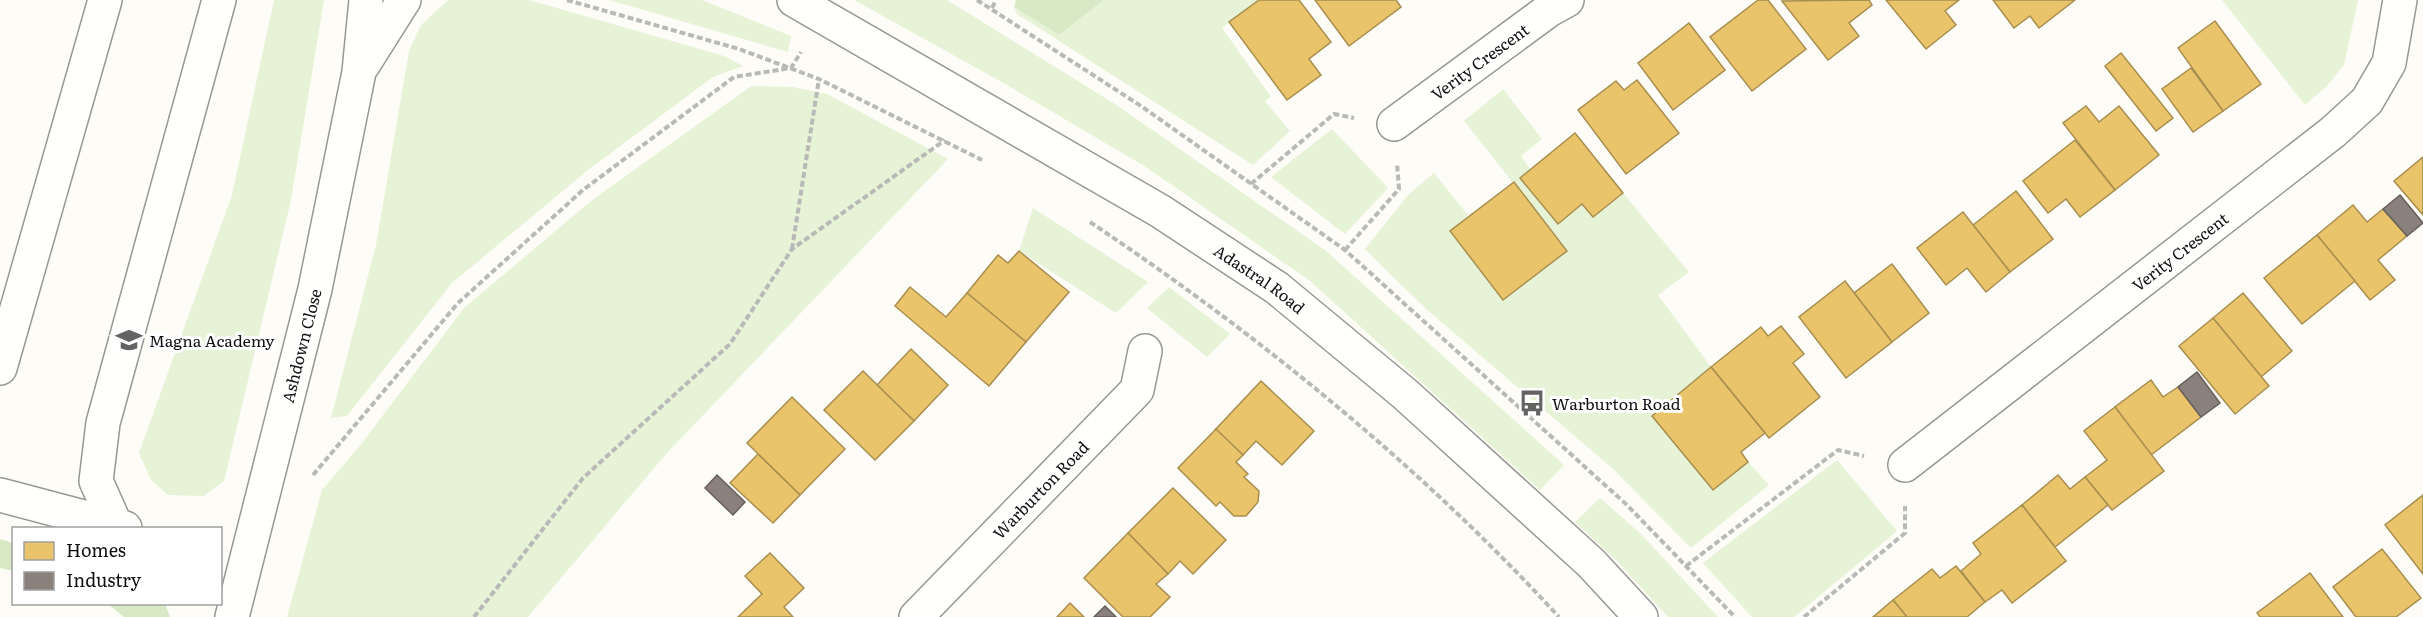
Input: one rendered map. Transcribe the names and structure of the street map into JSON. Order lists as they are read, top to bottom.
{
  "streets": {
    "street": [
      "Verity Crescent",
      "Adastral Road",
      "Ashdown Close",
      "Warburton Road"
    ]
  },
  "places": {
    "school or university": ["Magna Academy"],
    "bus stop": ["Warburton Road"]
  },
  "legend": ["Homes", "Industry"]
}
